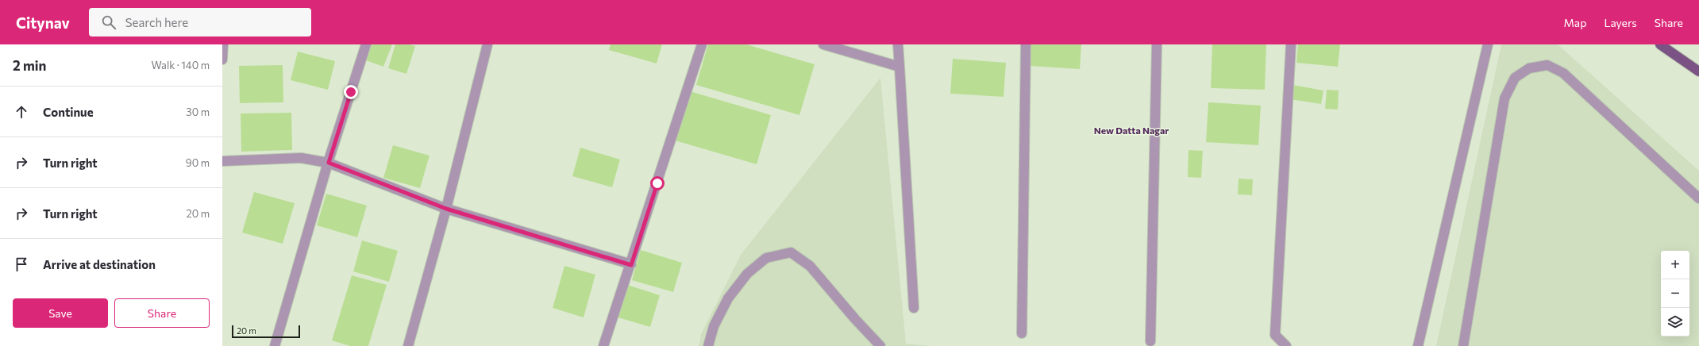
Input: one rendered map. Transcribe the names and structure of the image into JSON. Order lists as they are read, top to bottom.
{
  "districts": ["New Datta Nagar"],
  "scale_bar": "20 m",
  "page": {
    "header": "Citynav",
    "search": "Search here",
    "nav": ["Map", "Layers", "Share"],
    "heading": ["2 min", "Walk · 140 m"],
    "list": [
      ["Continue", "30 m"],
      ["Turn right", "90 m"],
      ["Turn right", "20 m"],
      "Arrive at destination"
    ],
    "map_buttons": ["+", "−"],
    "buttons": ["Save", "Share"],
    "scale": "20 m"
  }
}
